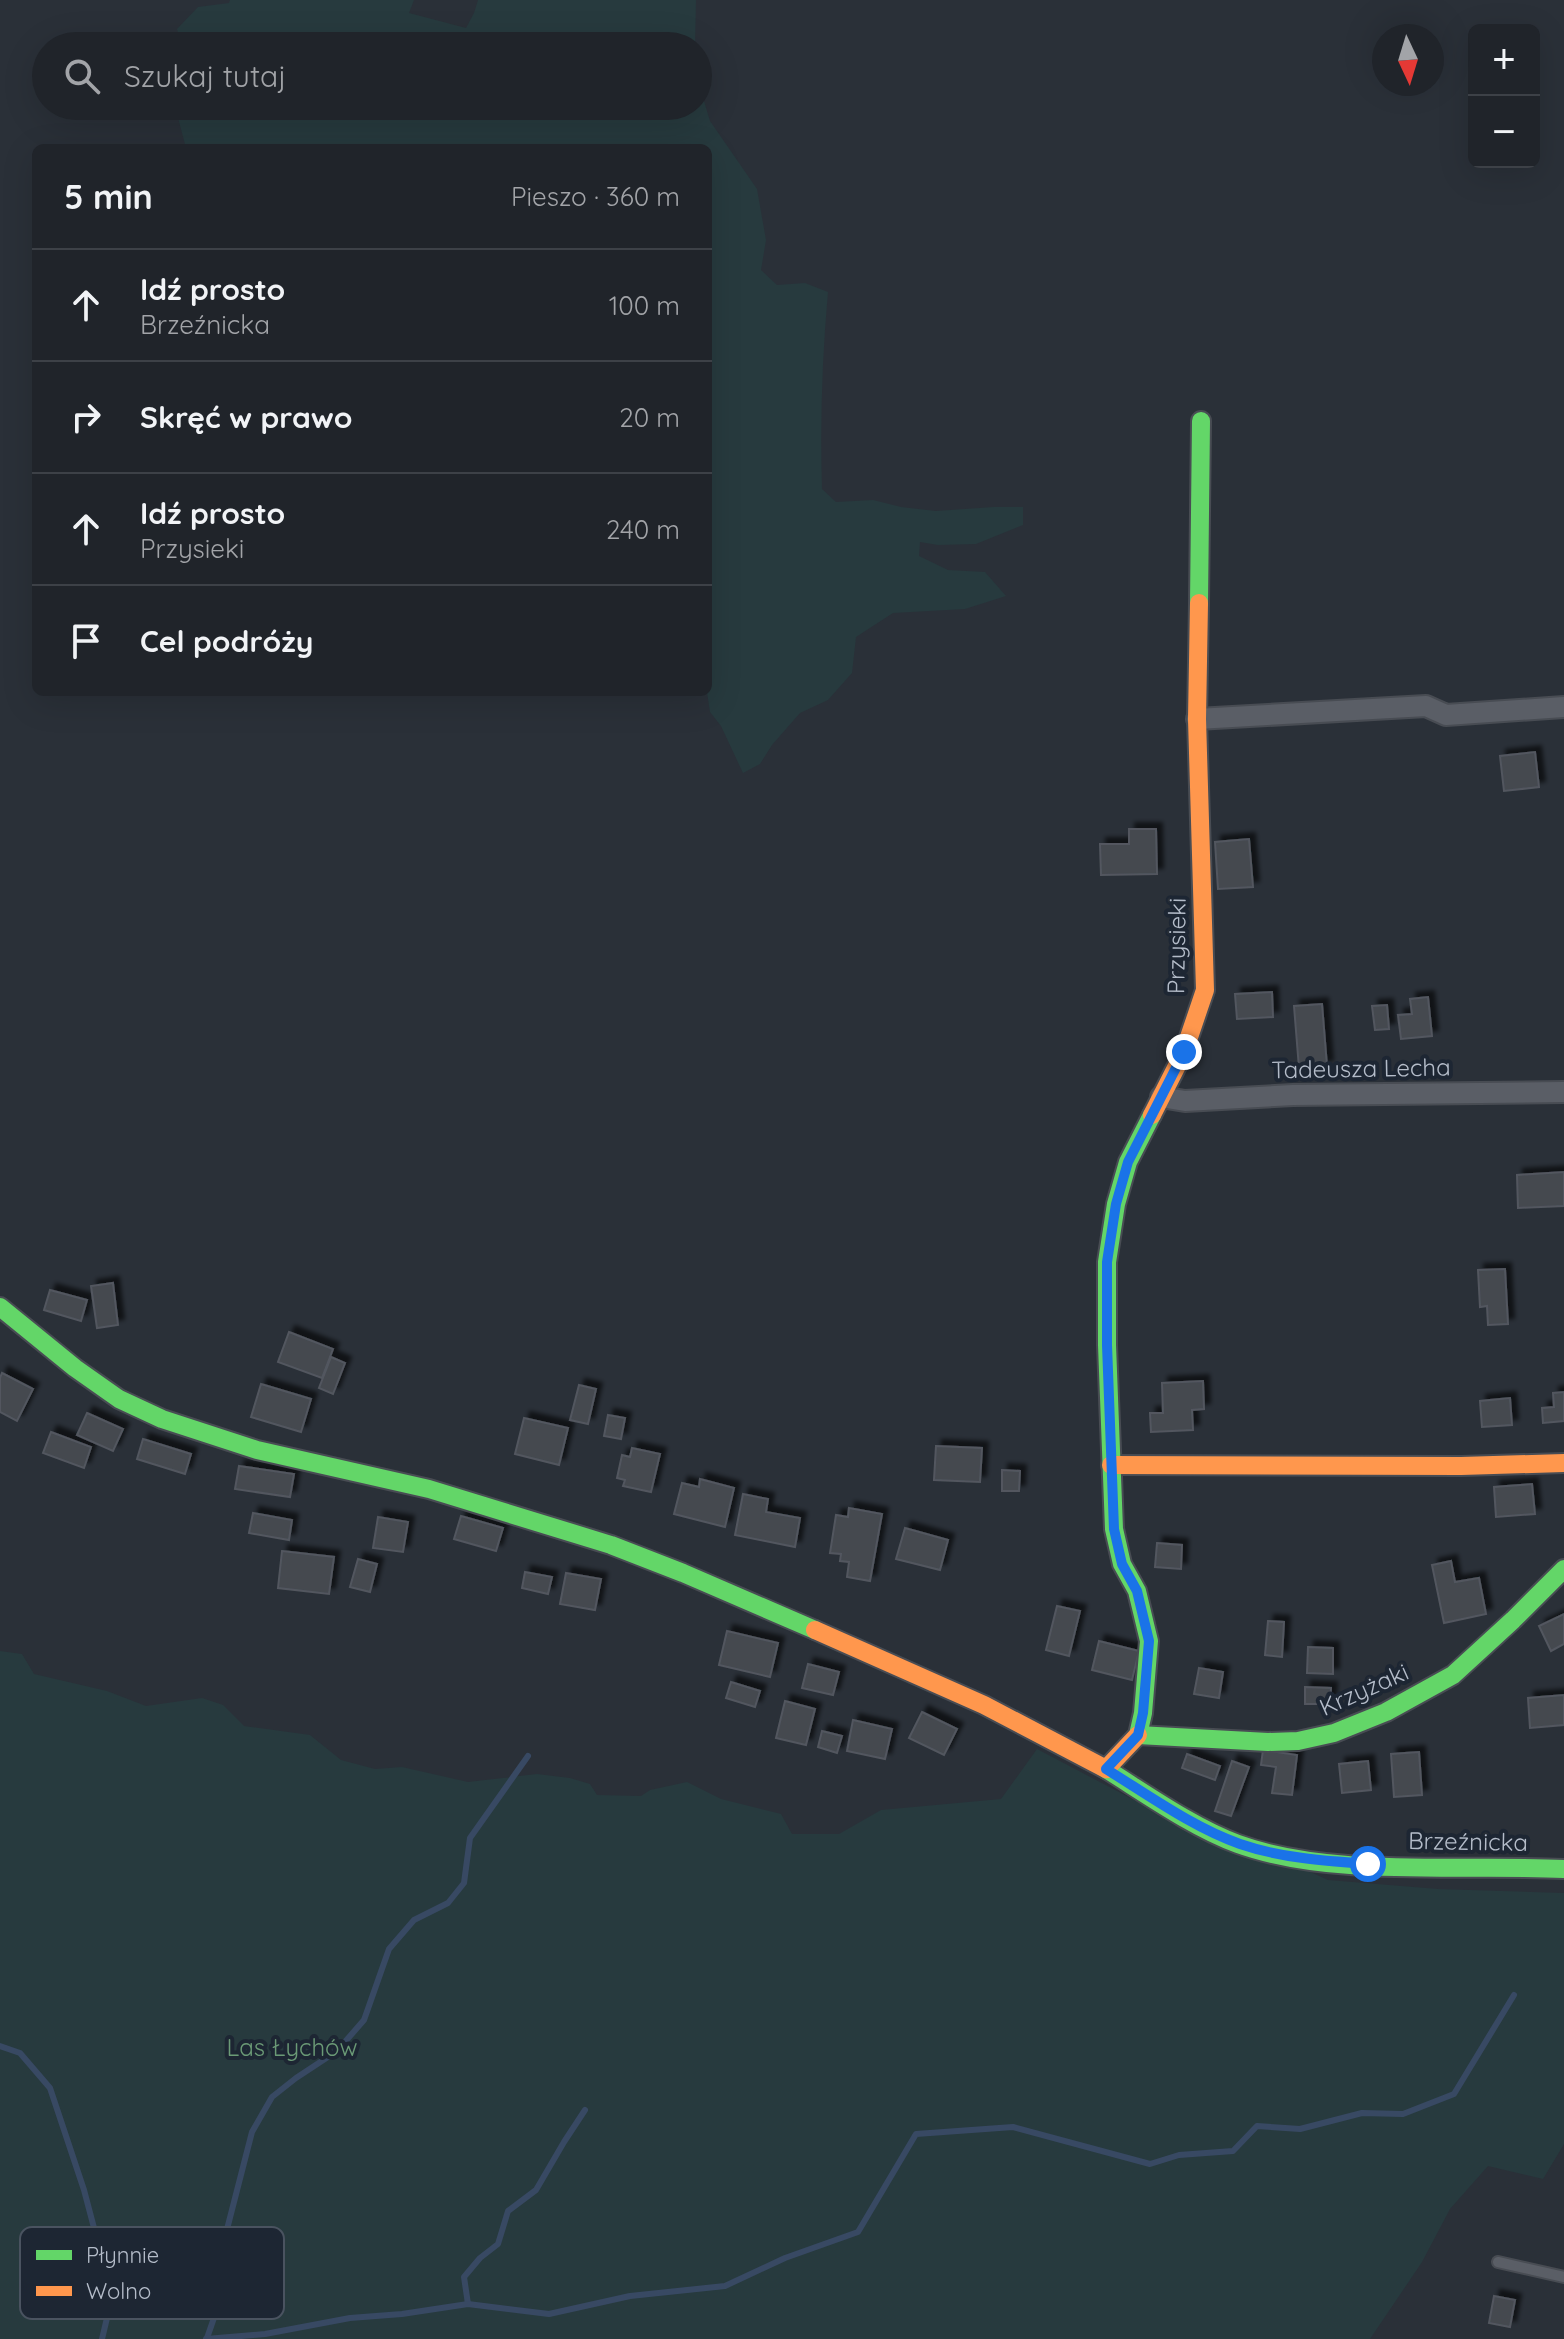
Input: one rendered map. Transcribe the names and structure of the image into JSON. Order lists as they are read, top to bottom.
{
  "streets": {
    "street": [
      "Przysieki",
      "Tadeusza Lecha",
      "Krzyżaki",
      "Brzeźnicka"
    ]
  },
  "crossings": [
    ["Przysieki", "Tadeusza Lecha"],
    ["Przysieki", "Krzyżaki"]
  ],
  "parks": ["Las Łychów"],
  "legend": ["Płynnie", "Wolno"],
  "north": "bottom",
  "page": {
    "map_buttons": ["+", "−"],
    "search": "Szukaj tutaj",
    "heading": ["5 min", "Pieszo · 360 m"],
    "list": [
      ["Idź prosto", "Brzeźnicka", "100 m"],
      ["Skręć w prawo", "20 m"],
      ["Idź prosto", "Przysieki", "240 m"],
      "Cel podróży"
    ]
  }
}
